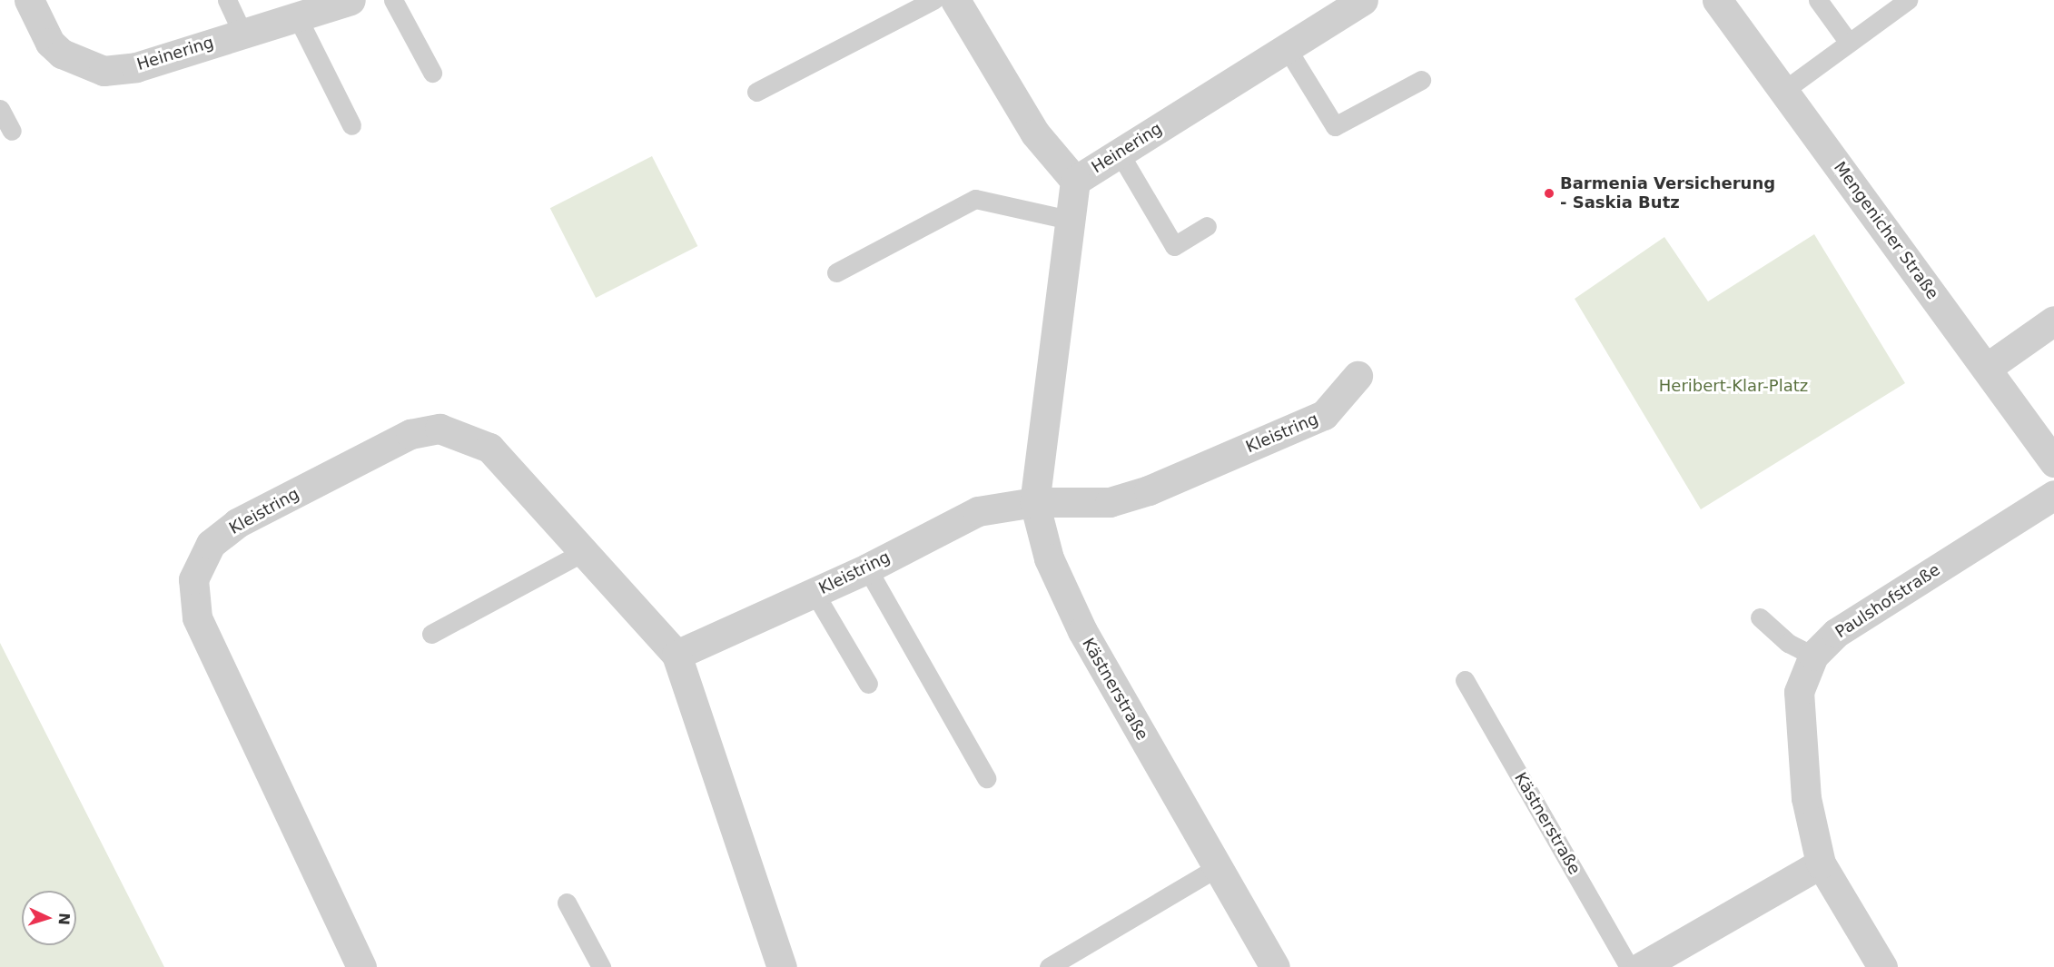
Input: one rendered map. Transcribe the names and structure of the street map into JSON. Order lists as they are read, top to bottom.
{
  "streets": {
    "street": [
      "Heinering",
      "Mengenicher Straße",
      "Kleistring",
      "Paulshofstraße",
      "Kästnerstraße"
    ]
  },
  "crossings": [
    ["Kleistring", "Kästnerstraße"]
  ],
  "parks": ["Heribert-Klar-Platz"],
  "places": ["Barmenia Versicherung - Saskia Butz"],
  "north": "right"
}
